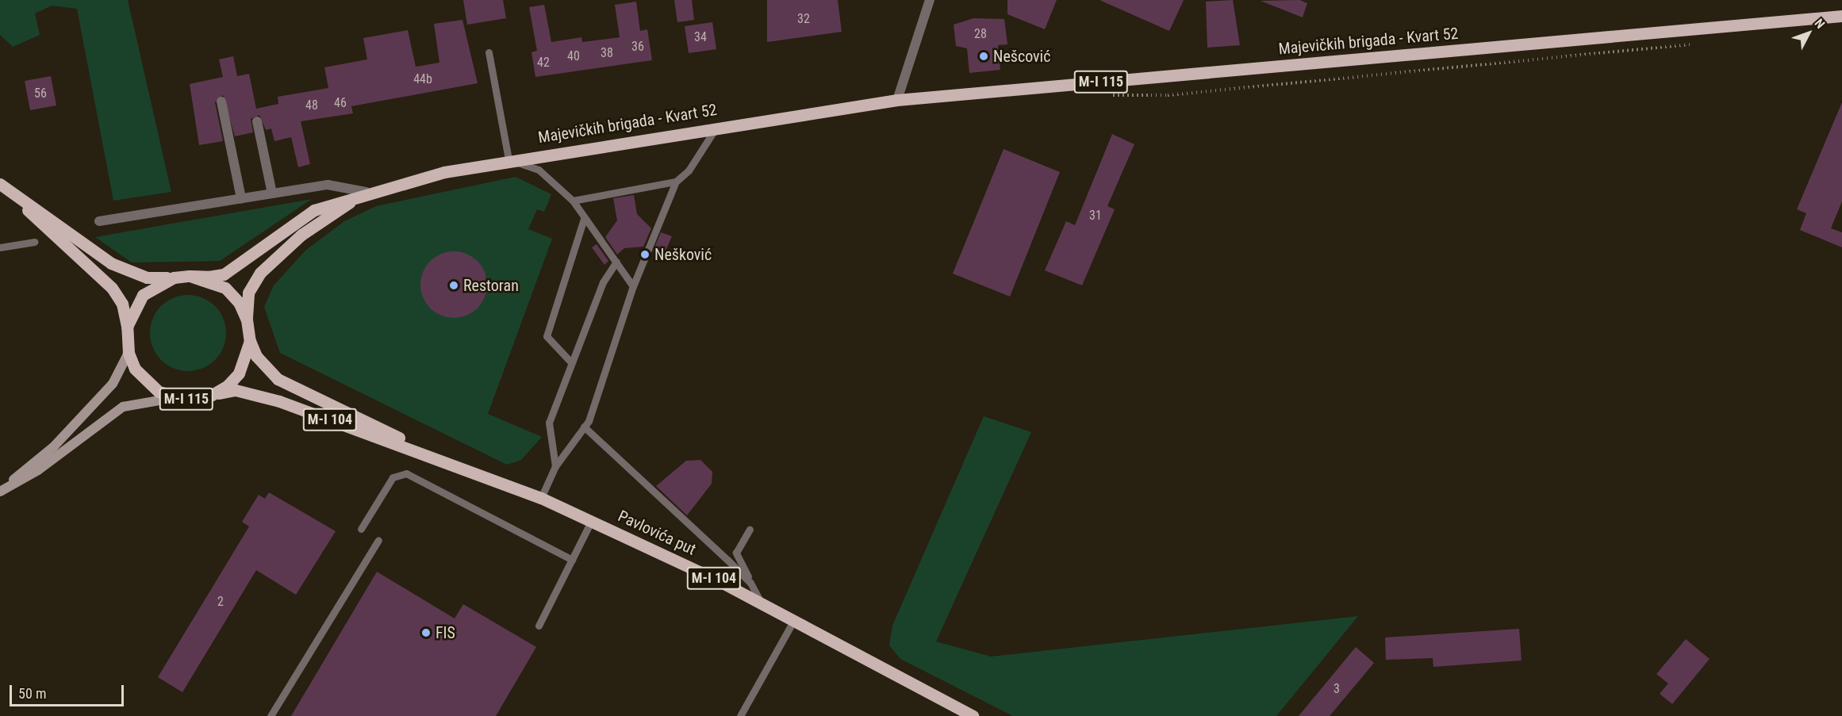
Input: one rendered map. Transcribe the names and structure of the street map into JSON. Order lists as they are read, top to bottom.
{
  "streets": {
    "main road": [
      "Majevičkih brigada - Kvart 52",
      "M-I 115",
      "M-I 104",
      "Pavlovića put"
    ]
  },
  "crossings": [
    ["Majevičkih brigada - Kvart 52", "M-I 115"],
    ["M-I 115", "M-I 104"],
    ["M-I 104", "Pavlovića put"]
  ],
  "places": [
    "Nešcović",
    "Nešković",
    "Restoran",
    "FIS"
  ],
  "house_numbers": [
    "32",
    "28",
    "34",
    "36",
    "38",
    "40",
    "42",
    "44b",
    "56",
    "46",
    "48",
    "31",
    "2",
    "3"
  ],
  "scale_bar": "50 m",
  "north": "top right"
}
